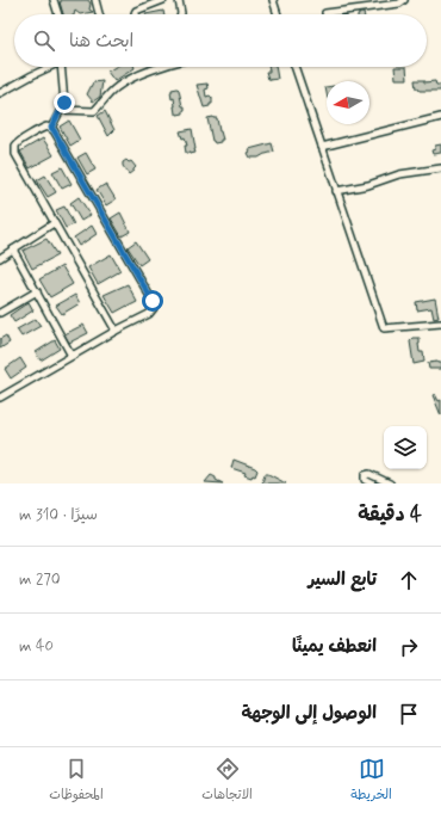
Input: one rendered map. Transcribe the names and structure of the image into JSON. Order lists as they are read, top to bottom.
{
  "north": "left",
  "page": {
    "search": "ابحث هنا",
    "heading": ["4 دقيقة", "سيرًا · 310 m"],
    "list": [
      ["تابع السير", "270 m"],
      ["انعطف يمينًا", "40 m"],
      "الوصول إلى الوجهة"
    ],
    "nav": ["الخريطة", "الاتجاهات", "المحفوظات"]
  }
}
